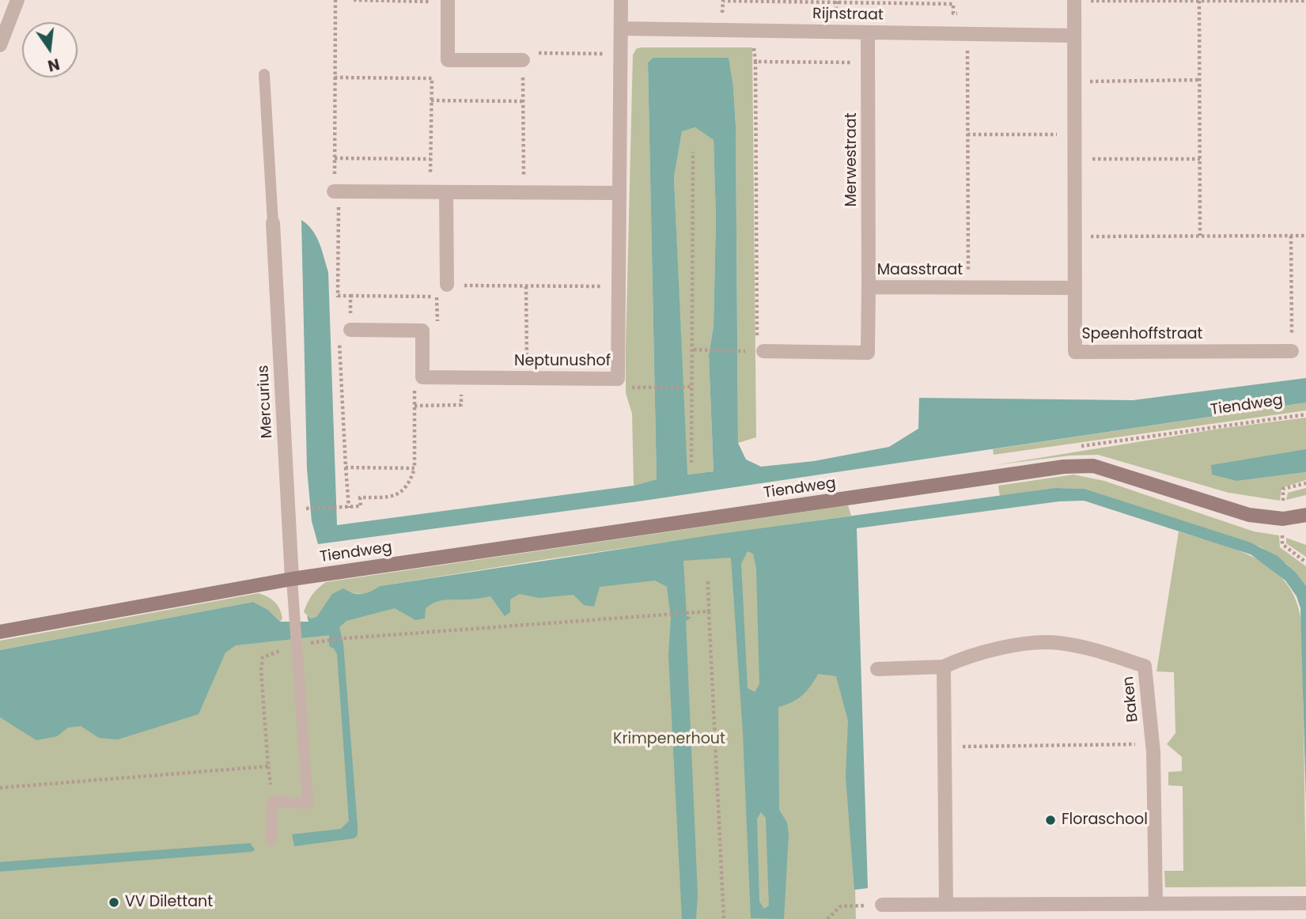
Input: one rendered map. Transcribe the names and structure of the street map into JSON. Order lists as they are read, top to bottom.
{
  "streets": {
    "street": [
      "Rijnstraat",
      "Merwestraat",
      "Maasstraat",
      "Speenhoffstraat",
      "Neptunushof",
      "Mercurius",
      "Tiendweg",
      "Baken"
    ]
  },
  "crossings": [
    ["Rijnstraat", "Merwestraat"],
    ["Rijnstraat", "Speenhoffstraat"],
    ["Rijnstraat", "Neptunushof"],
    ["Merwestraat", "Maasstraat"],
    ["Maasstraat", "Speenhoffstraat"],
    ["Mercurius", "Tiendweg"]
  ],
  "parks": ["Krimpenerhout"],
  "places": ["Floraschool", "VV Dilettant"],
  "north": "bottom"
}
